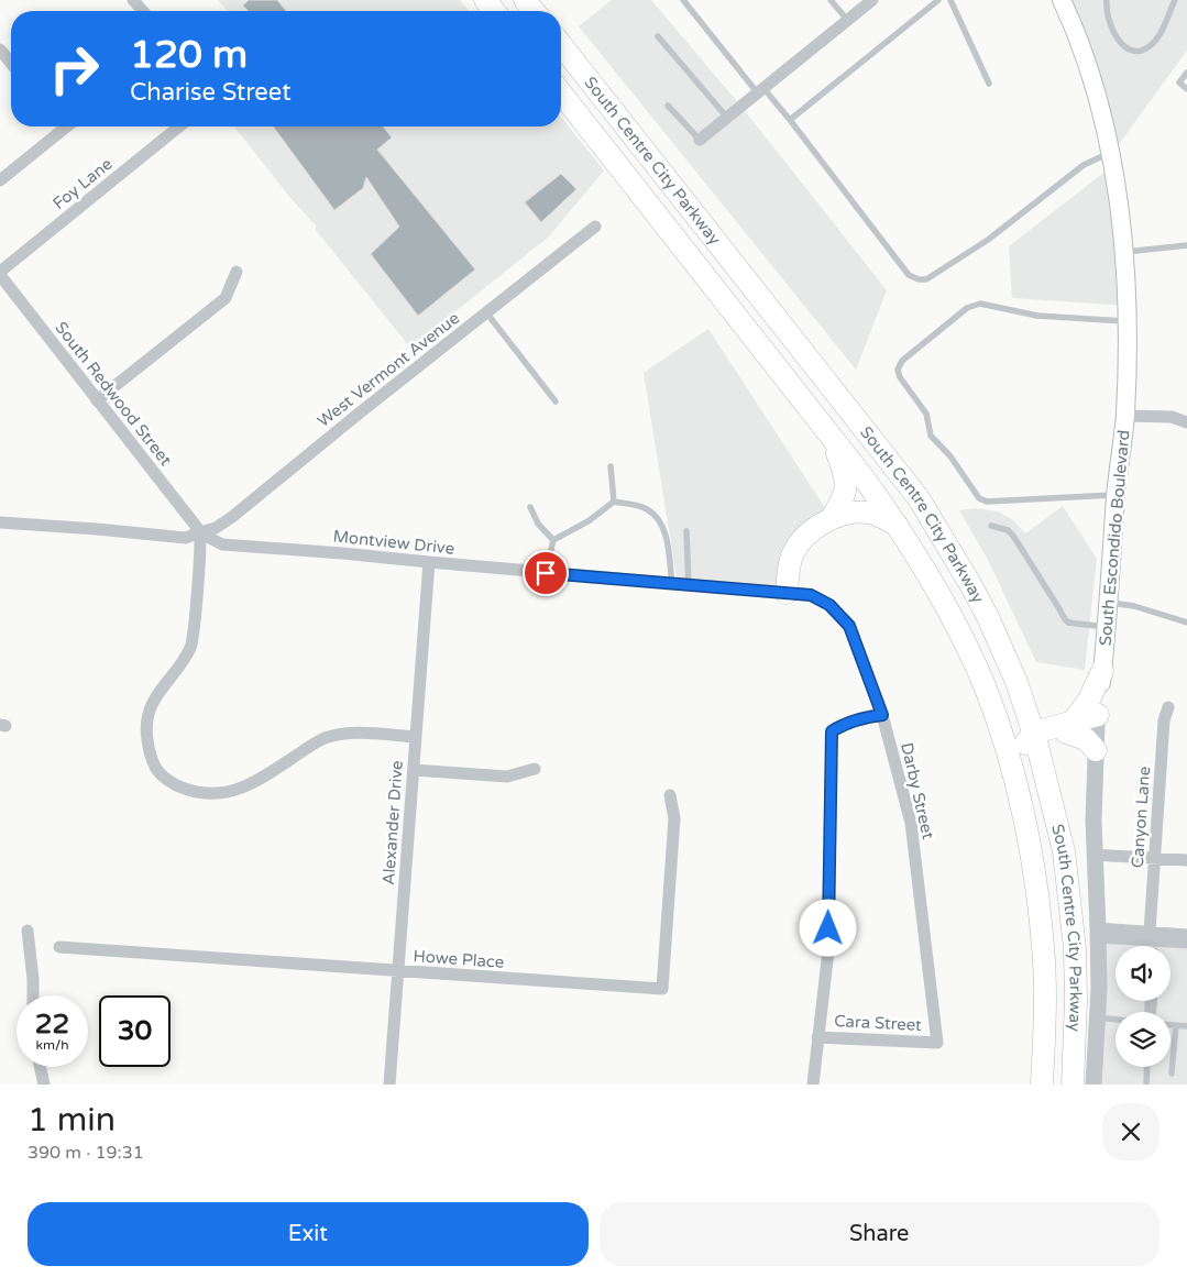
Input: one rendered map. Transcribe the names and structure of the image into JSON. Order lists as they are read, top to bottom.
{
  "streets": {
    "highway": ["South Centre City Parkway"],
    "main road": ["South Escondido Boulevard"],
    "street": [
      "Foy Lane",
      "West Vermont Avenue",
      "South Redwood Street",
      "Montview Drive",
      "Darby Street",
      "Canyon Lane",
      "Alexander Drive",
      "Howe Place",
      "Cara Street"
    ]
  },
  "crossings": [
    ["Foy Lane", "South Redwood Street"],
    ["West Vermont Avenue", "South Redwood Street"],
    ["West Vermont Avenue", "Montview Drive"],
    ["South Redwood Street", "Montview Drive"],
    ["Montview Drive", "Darby Street"],
    ["Montview Drive", "Alexander Drive"],
    ["Darby Street", "Cara Street"],
    ["Alexander Drive", "Howe Place"]
  ],
  "page": {
    "turn": ["120 m", "Charise Street"],
    "speed": "22 km/h",
    "limit": "30",
    "heading": ["1 min", "390 m · 19:31"],
    "buttons": ["Exit", "Share"]
  }
}
